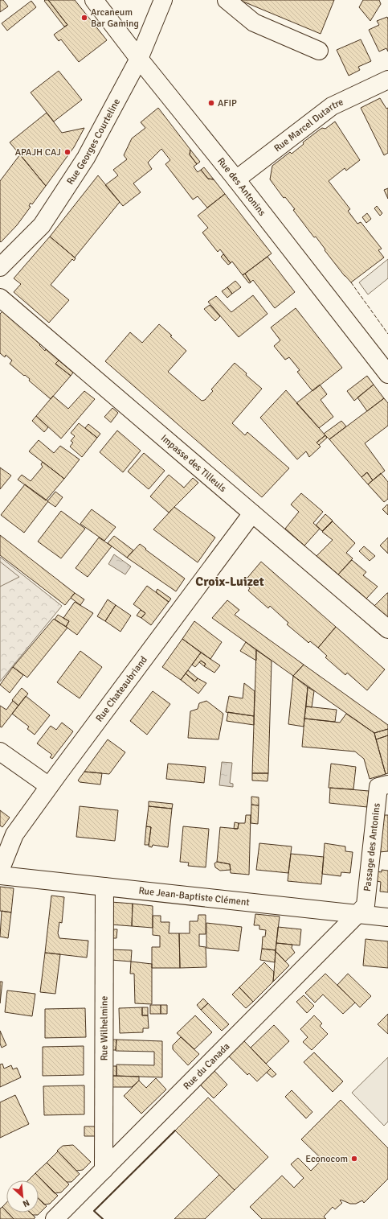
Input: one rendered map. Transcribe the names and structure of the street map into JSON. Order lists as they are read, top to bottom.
{
  "streets": {
    "street": [
      "Rue Marcel Dutartre",
      "Rue Georges Courteline",
      "Rue des Antonins",
      "Impasse des Tilleuls",
      "Rue Chateaubriand",
      "Passage des Antonins",
      "Rue Jean-Baptiste Clément",
      "Rue Wilhelmine",
      "Rue du Canada"
    ]
  },
  "crossings": [
    ["Rue Marcel Dutartre", "Rue des Antonins"],
    ["Rue Georges Courteline", "Rue des Antonins"],
    ["Impasse des Tilleuls", "Rue Chateaubriand"],
    ["Passage des Antonins", "Rue Jean-Baptiste Clément"],
    ["Passage des Antonins", "Rue du Canada"],
    ["Rue Jean-Baptiste Clément", "Rue Wilhelmine"],
    ["Rue Jean-Baptiste Clément", "Rue du Canada"],
    ["Rue Wilhelmine", "Rue du Canada"]
  ],
  "districts": ["Croix-Luizet"],
  "places": [
    "Arcaneum Bar Gaming",
    "AFIP",
    "APAJH CAJ",
    "Econocom"
  ],
  "north": "bottom right"
}
